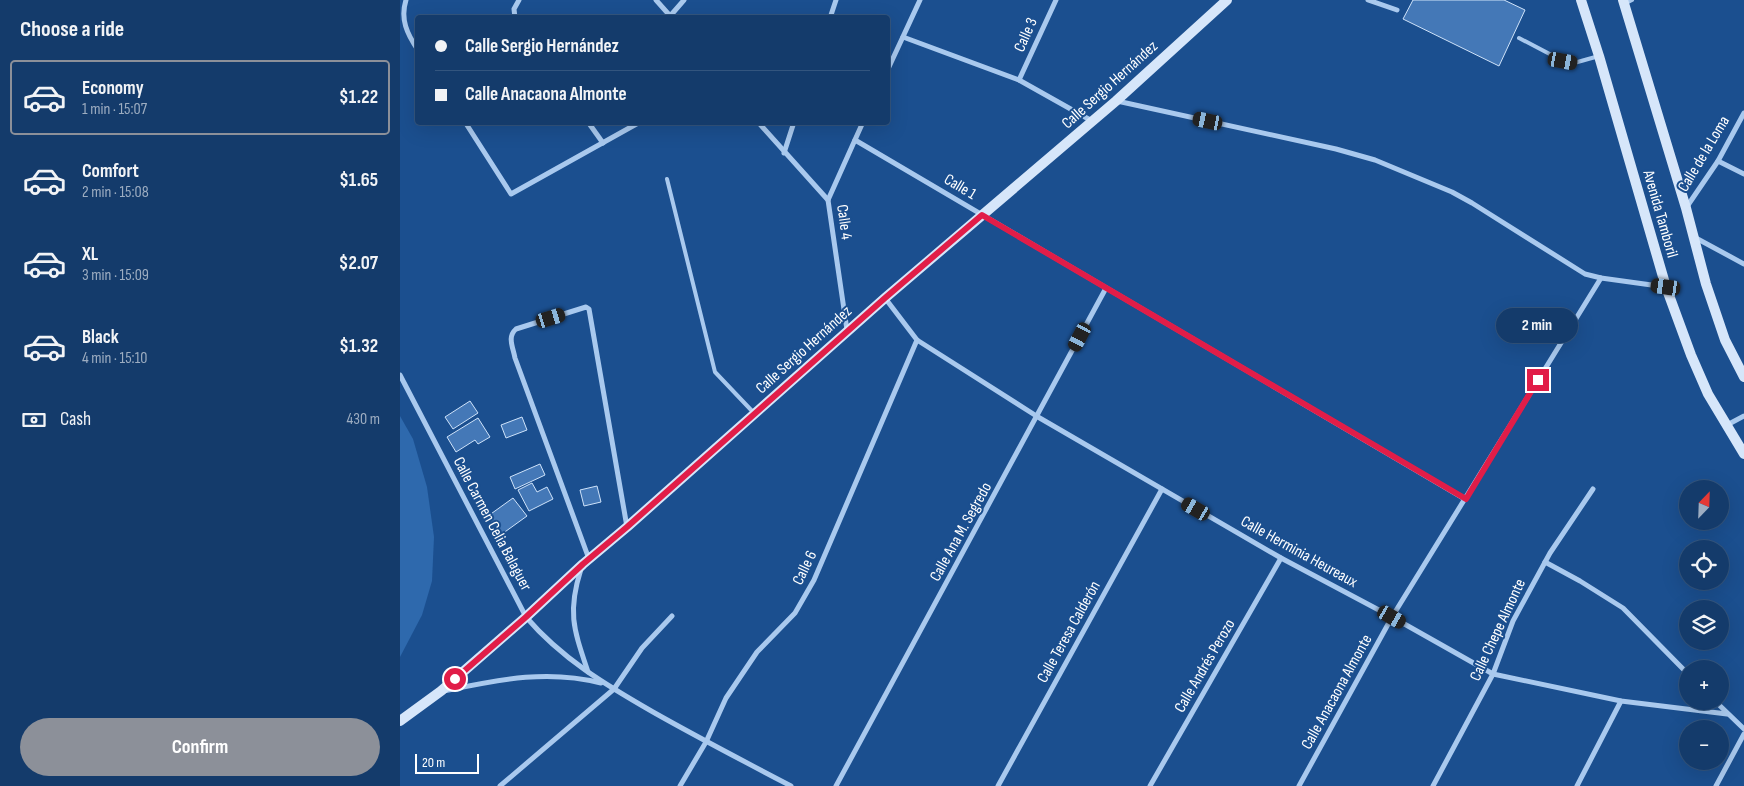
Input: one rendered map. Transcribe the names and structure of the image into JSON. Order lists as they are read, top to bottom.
{
  "streets": {
    "street": [
      "Calle 3",
      "Calle Sergio Hernández",
      "Calle de la Loma",
      "Calle 1",
      "Avenida Tamboril",
      "Calle 4",
      "Calle Carmen Celia Balaguer",
      "Calle Ana M. Segredo",
      "Calle Herminia Heureaux",
      "Calle 6",
      "Calle Chepe Almonte",
      "Calle Teresa Calderón",
      "Calle Andrés Perozo",
      "Calle Anacaona Almonte"
    ]
  },
  "crossings": [
    ["Calle Sergio Hernández", "Calle 1"],
    ["Calle Sergio Hernández", "Calle 4"],
    ["Calle Sergio Hernández", "Calle Carmen Celia Balaguer"],
    ["Calle Sergio Hernández", "Calle Herminia Heureaux"],
    ["Calle de la Loma", "Avenida Tamboril"],
    ["Calle 1", "Calle 4"],
    ["Calle 1", "Calle Ana M. Segredo"],
    ["Calle 1", "Calle Anacaona Almonte"],
    ["Calle Carmen Celia Balaguer", "Calle 6"],
    ["Calle Ana M. Segredo", "Calle Herminia Heureaux"],
    ["Calle Herminia Heureaux", "Calle 6"],
    ["Calle Herminia Heureaux", "Calle Chepe Almonte"],
    ["Calle Herminia Heureaux", "Calle Teresa Calderón"],
    ["Calle Herminia Heureaux", "Calle Andrés Perozo"],
    ["Calle Herminia Heureaux", "Calle Anacaona Almonte"]
  ],
  "scale_bar": "20 m",
  "north": "top right",
  "page": {
    "heading": "Choose a ride",
    "banner": ["Calle Sergio Hernández", "Calle Anacaona Almonte"],
    "list": [
      {
        "name": "Economy",
        "note": "1 min · 15:07",
        "value": "$1.22"
      },
      {
        "name": "Comfort",
        "note": "2 min · 15:08",
        "value": "$1.65"
      },
      {
        "name": "XL",
        "note": "3 min · 15:09",
        "value": "$2.07"
      },
      {
        "name": "Black",
        "note": "4 min · 15:10",
        "value": "$1.32"
      }
    ],
    "bubble": "2 min",
    "pay": ["Cash", "430 m"],
    "map_buttons": ["+", "−"],
    "buttons": "Confirm",
    "scale": "20 m"
  }
}
